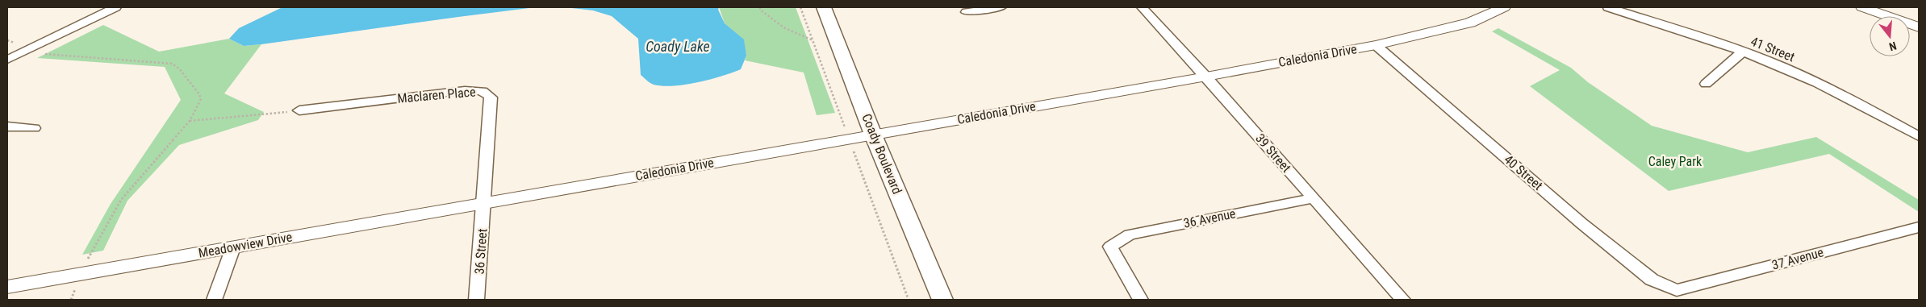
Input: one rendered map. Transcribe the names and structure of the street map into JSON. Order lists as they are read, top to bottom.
{
  "streets": {
    "main road": ["Coady Boulevard"],
    "street": [
      "41 Street",
      "Caledonia Drive",
      "Maclaren Place",
      "39 Street",
      "40 Street",
      "36 Avenue",
      "Meadowview Drive",
      "36 Street",
      "37 Avenue"
    ]
  },
  "crossings": [
    ["Caledonia Drive", "Maclaren Place"],
    ["Caledonia Drive", "39 Street"],
    ["Caledonia Drive", "Coady Boulevard"],
    ["Caledonia Drive", "40 Street"],
    ["Caledonia Drive", "Meadowview Drive"],
    ["Caledonia Drive", "36 Street"],
    ["Maclaren Place", "Meadowview Drive"],
    ["Maclaren Place", "36 Street"],
    ["39 Street", "36 Avenue"],
    ["40 Street", "37 Avenue"],
    ["Meadowview Drive", "36 Street"]
  ],
  "water": ["Coady Lake"],
  "parks": ["Caley Park"],
  "north": "bottom"
}
